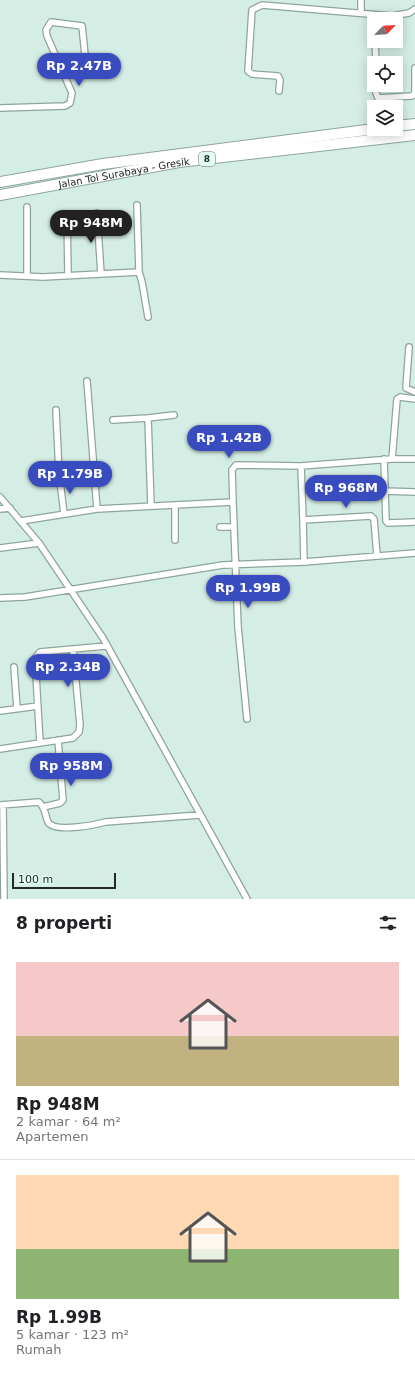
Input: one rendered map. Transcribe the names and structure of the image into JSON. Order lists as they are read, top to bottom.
{
  "streets": {
    "highway": ["8", "Jalan Tol Surabaya - Gresik"]
  },
  "scale_bar": "100 m",
  "north": "top right",
  "page": {
    "price": [
      "Rp 2.47B",
      "Rp 948M",
      "Rp 1.42B",
      "Rp 1.79B",
      "Rp 968M",
      "Rp 1.99B",
      "Rp 2.34B",
      "Rp 958M"
    ],
    "scale": "100 m",
    "heading": "8 properti",
    "list": [
      {
        "name": "Rp 948M",
        "note": "2 kamar · 64 m² · Apartemen"
      },
      {
        "name": "Rp 1.99B",
        "note": "5 kamar · 123 m² · Rumah"
      }
    ]
  }
}
